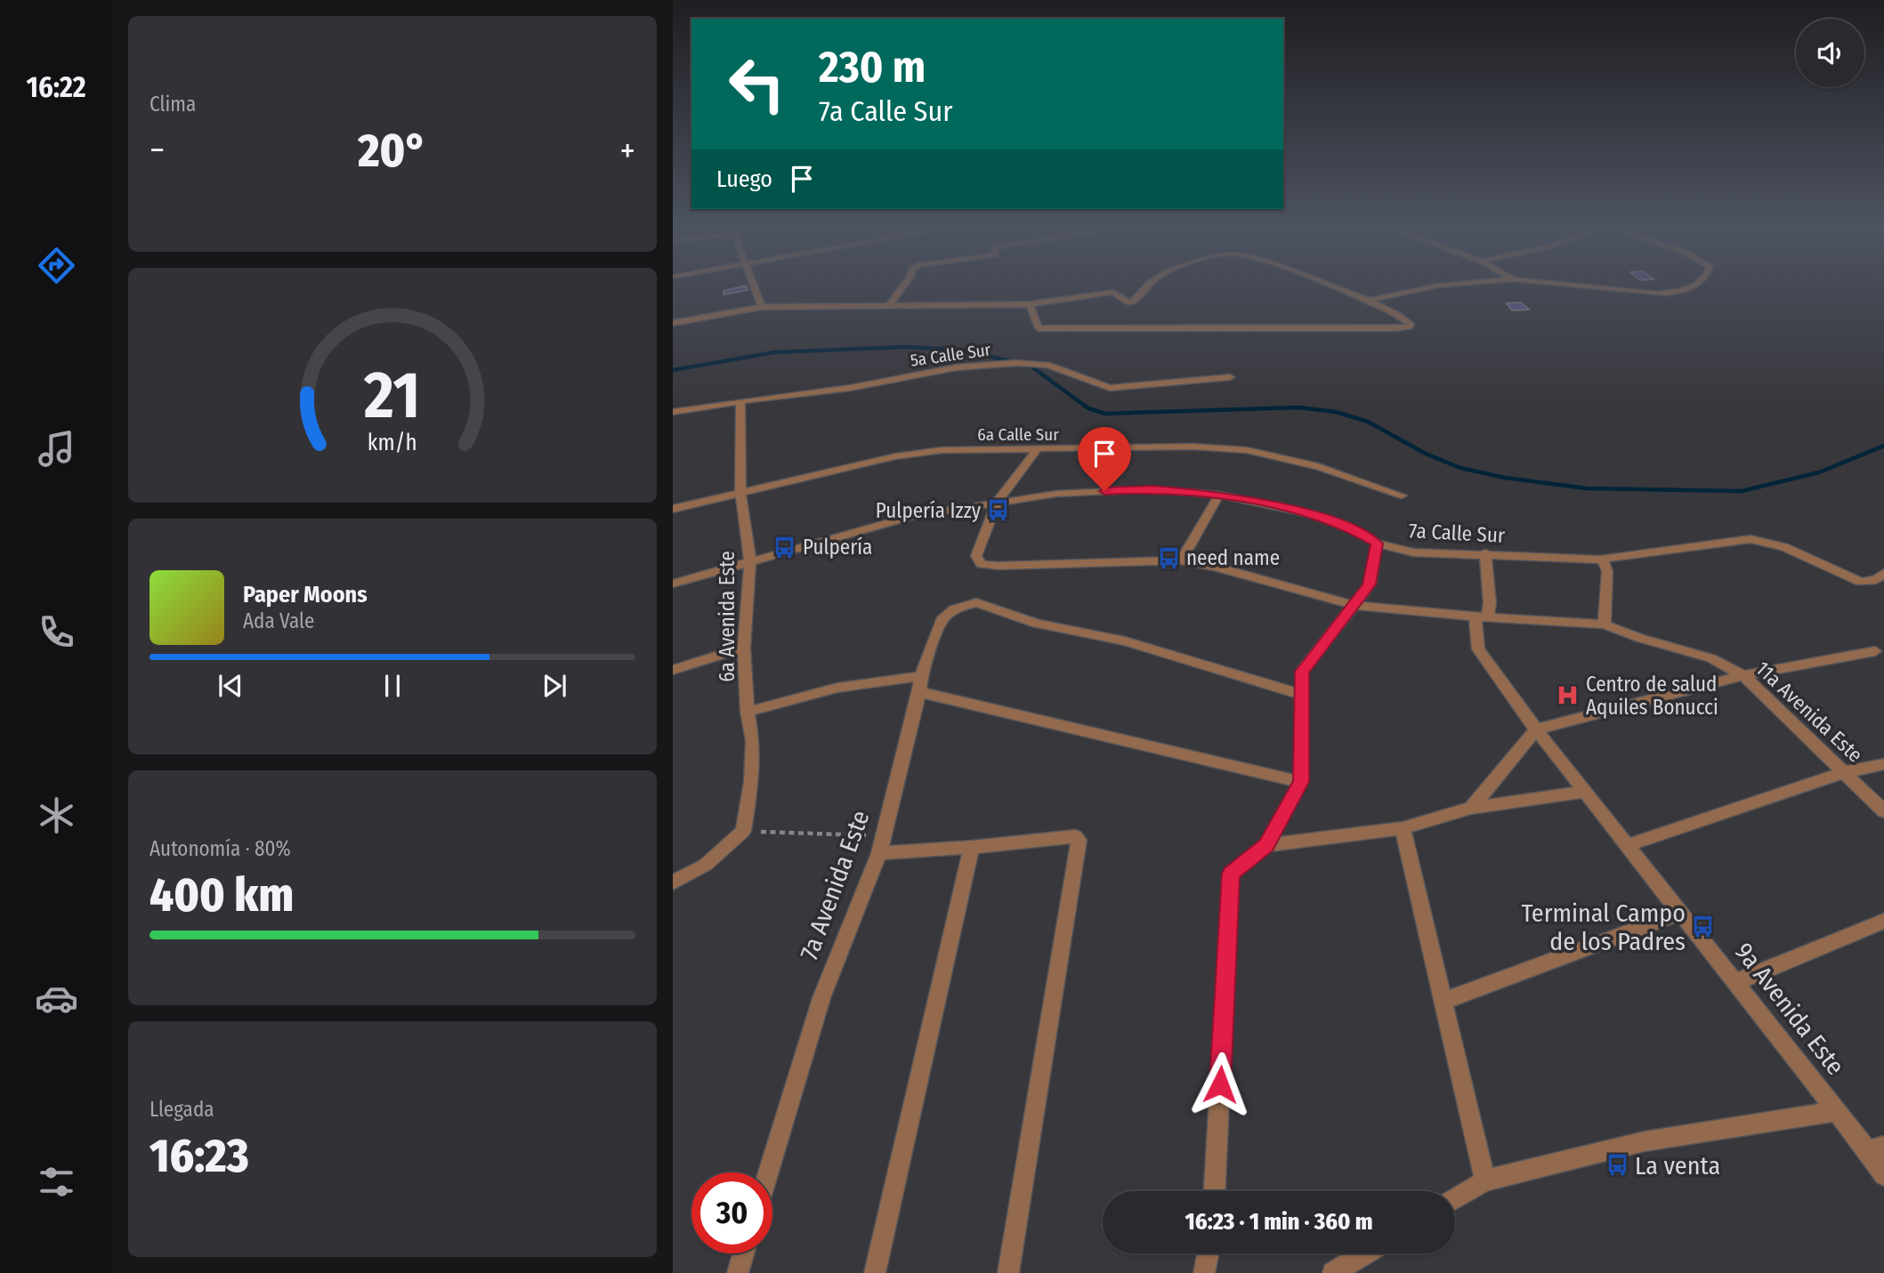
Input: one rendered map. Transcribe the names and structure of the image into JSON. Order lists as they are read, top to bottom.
{
  "streets": {
    "street": [
      "5a Calle Sur",
      "6a Calle Sur",
      "7a Calle Sur",
      "6a Avenida Este",
      "11a Avenida Este",
      "7a Avenida Este",
      "9a Avenida Este"
    ]
  },
  "crossings": [
    ["5a Calle Sur", "6a Avenida Este"],
    ["6a Calle Sur", "6a Avenida Este"],
    ["7a Calle Sur", "6a Avenida Este"],
    ["7a Calle Sur", "11a Avenida Este"],
    ["7a Calle Sur", "9a Avenida Este"],
    ["11a Avenida Este", "9a Avenida Este"]
  ],
  "places": {
    "bus stop": [
      "Pulpería Izzy",
      "Pulpería",
      "need name",
      "Terminal Campo de los Padres",
      "La venta"
    ],
    "hospital": ["Centro de salud Aquiles Bonucci"]
  },
  "page": {
    "tabs": "16:22",
    "tile": [
      "Clima",
      ["Autonomía · 80%", "400 km"],
      ["Llegada", "16:23"]
    ],
    "turn": ["230 m", "7a Calle Sur"],
    "heat": ["−", "20°", "+"],
    "then": "Luego",
    "song": ["Paper Moons", "Ada Vale"],
    "limit": "30",
    "trip": "16:23 · 1 min · 360 m",
    "gauge": ["21", "km/h"]
  }
}
